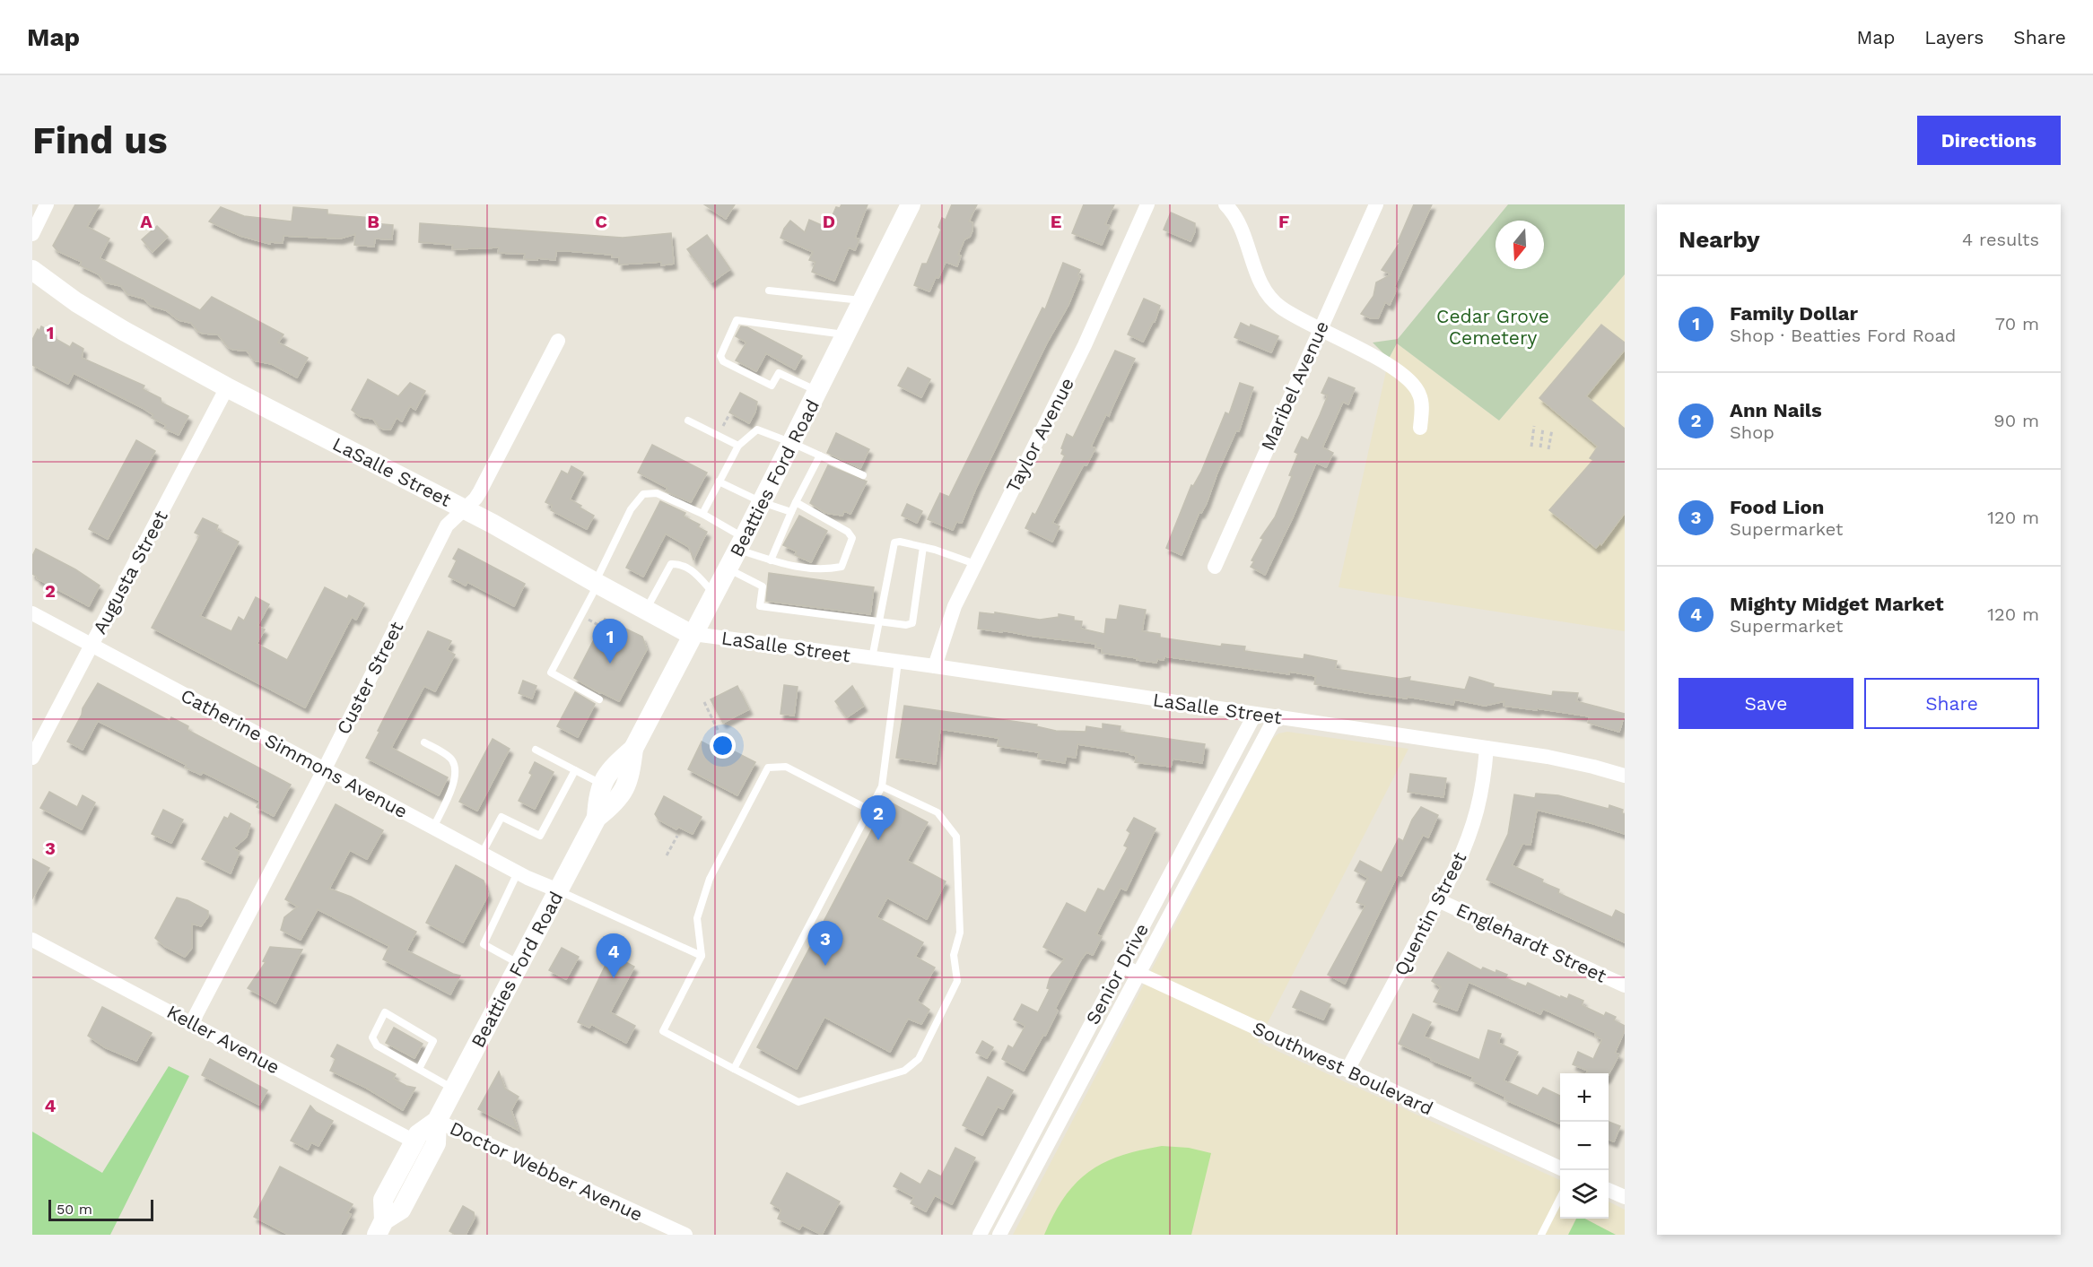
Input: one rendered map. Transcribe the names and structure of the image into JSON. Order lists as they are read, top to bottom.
{
  "streets": {
    "main road": ["LaSalle Street", "Beatties Ford Road"],
    "street": [
      "Maribel Avenue",
      "Taylor Avenue",
      "Augusta Street",
      "Custer Street",
      "Catherine Simmons Avenue",
      "Quentin Street",
      "Englehardt Street",
      "Senior Drive",
      "Keller Avenue",
      "Southwest Boulevard",
      "Doctor Webber Avenue"
    ]
  },
  "crossings": [
    ["Taylor Avenue", "LaSalle Street"],
    ["LaSalle Street", "Beatties Ford Road"],
    ["LaSalle Street", "Augusta Street"],
    ["LaSalle Street", "Custer Street"],
    ["LaSalle Street", "Quentin Street"],
    ["LaSalle Street", "Senior Drive"],
    ["Beatties Ford Road", "Catherine Simmons Avenue"],
    ["Beatties Ford Road", "Keller Avenue"],
    ["Beatties Ford Road", "Doctor Webber Avenue"],
    ["Augusta Street", "Catherine Simmons Avenue"],
    ["Custer Street", "Catherine Simmons Avenue"],
    ["Custer Street", "Keller Avenue"],
    ["Quentin Street", "Englehardt Street"],
    ["Quentin Street", "Southwest Boulevard"],
    ["Senior Drive", "Southwest Boulevard"]
  ],
  "parks": ["Cedar Grove Cemetery"],
  "scale_bar": "50 m",
  "north": "bottom",
  "page": {
    "header": "Map",
    "nav": ["Map", "Layers", "Share"],
    "buttons": [
      "Directions",
      ["Save", "Share"]
    ],
    "title": "Find us",
    "heading": ["Nearby", "4 results"],
    "list": [
      {
        "mark": "1",
        "name": "Family Dollar",
        "note": "Shop · Beatties Ford Road",
        "value": "70 m"
      },
      {
        "mark": "2",
        "name": "Ann Nails",
        "note": "Shop",
        "value": "90 m"
      },
      {
        "mark": "3",
        "name": "Food Lion",
        "note": "Supermarket",
        "value": "120 m"
      },
      {
        "mark": "4",
        "name": "Mighty Midget Market",
        "note": "Supermarket",
        "value": "120 m"
      }
    ],
    "pins": [
      "1",
      "2",
      "3",
      "4"
    ],
    "map_buttons": ["+", "−"],
    "scale": "50 m"
  },
  "grid": {
    "columns": [
      "A",
      "B",
      "C",
      "D",
      "E",
      "F"
    ],
    "rows": [
      "1",
      "2",
      "3",
      "4"
    ]
  }
}
